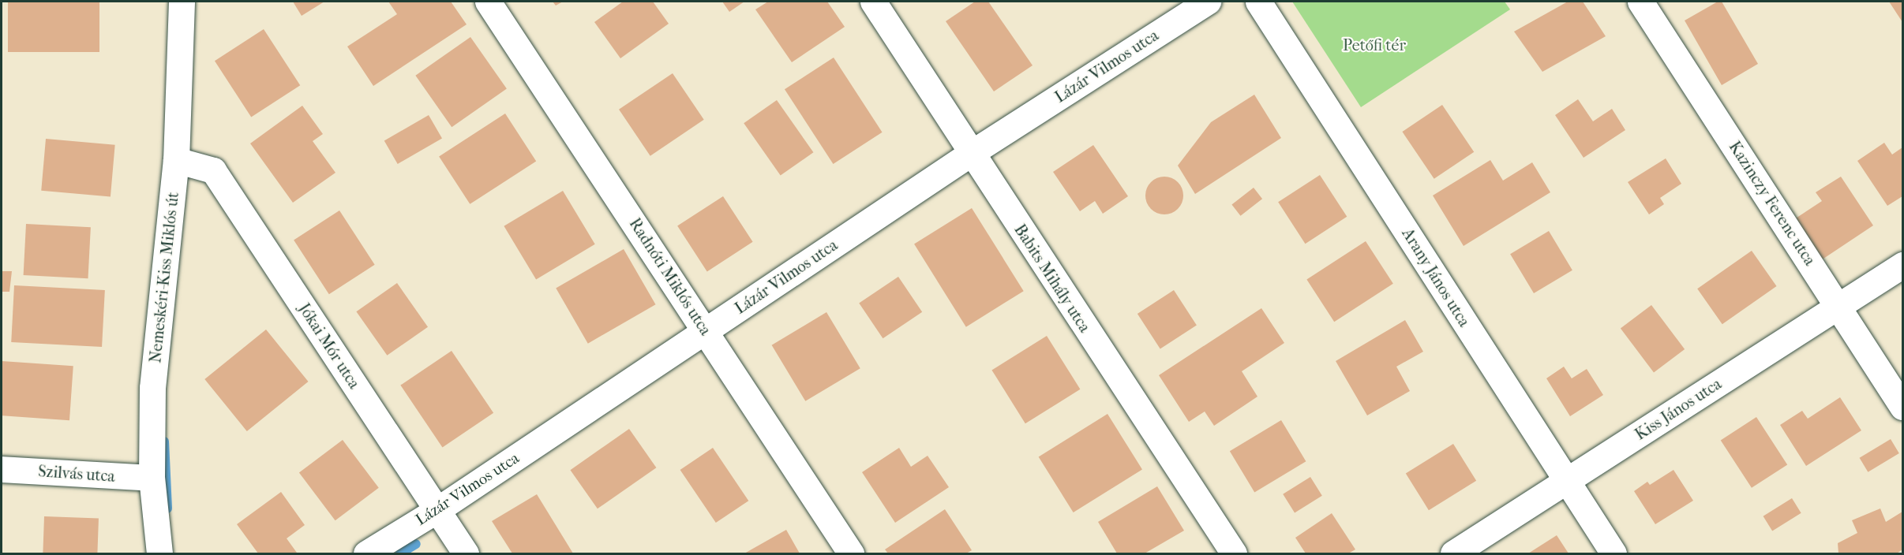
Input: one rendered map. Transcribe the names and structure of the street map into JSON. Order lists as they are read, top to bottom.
{
  "streets": {
    "street": [
      "Lázár Vilmos utca",
      "Kazinczy Ferenc utca",
      "Radnóti Miklós utca",
      "Nemeskéri-Kiss Miklós út",
      "Arany János utca",
      "Babits Mihály utca",
      "Jókai Mór utca",
      "Kiss János utca",
      "Szilvás utca"
    ]
  },
  "crossings": [
    ["Lázár Vilmos utca", "Radnóti Miklós utca"],
    ["Lázár Vilmos utca", "Babits Mihály utca"],
    ["Lázár Vilmos utca", "Jókai Mór utca"],
    ["Kazinczy Ferenc utca", "Kiss János utca"],
    ["Nemeskéri-Kiss Miklós út", "Jókai Mór utca"],
    ["Nemeskéri-Kiss Miklós út", "Szilvás utca"],
    ["Arany János utca", "Kiss János utca"]
  ],
  "parks": ["Petőfi tér"]
}
